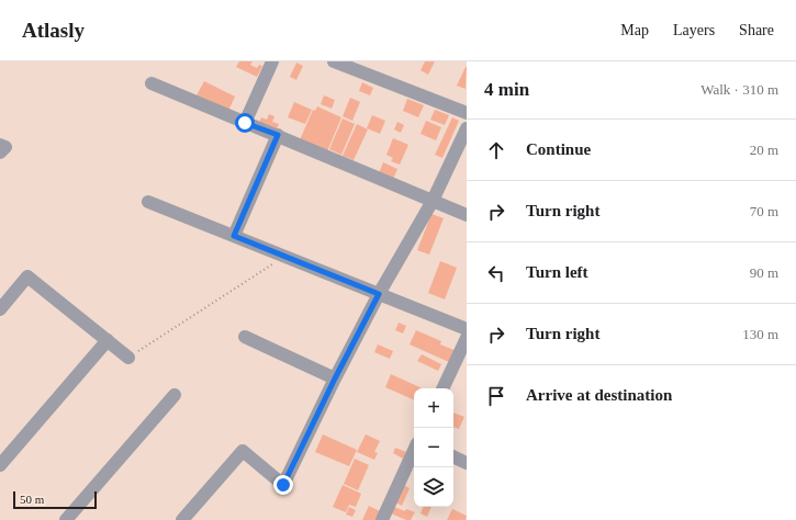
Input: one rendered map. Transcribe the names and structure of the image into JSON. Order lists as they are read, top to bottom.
{
  "scale_bar": "50 m",
  "page": {
    "header": "Atlasly",
    "nav": ["Map", "Layers", "Share"],
    "heading": ["4 min", "Walk · 310 m"],
    "list": [
      ["Continue", "20 m"],
      ["Turn right", "70 m"],
      ["Turn left", "90 m"],
      ["Turn right", "130 m"],
      "Arrive at destination"
    ],
    "map_buttons": ["+", "−"],
    "scale": "50 m"
  }
}
